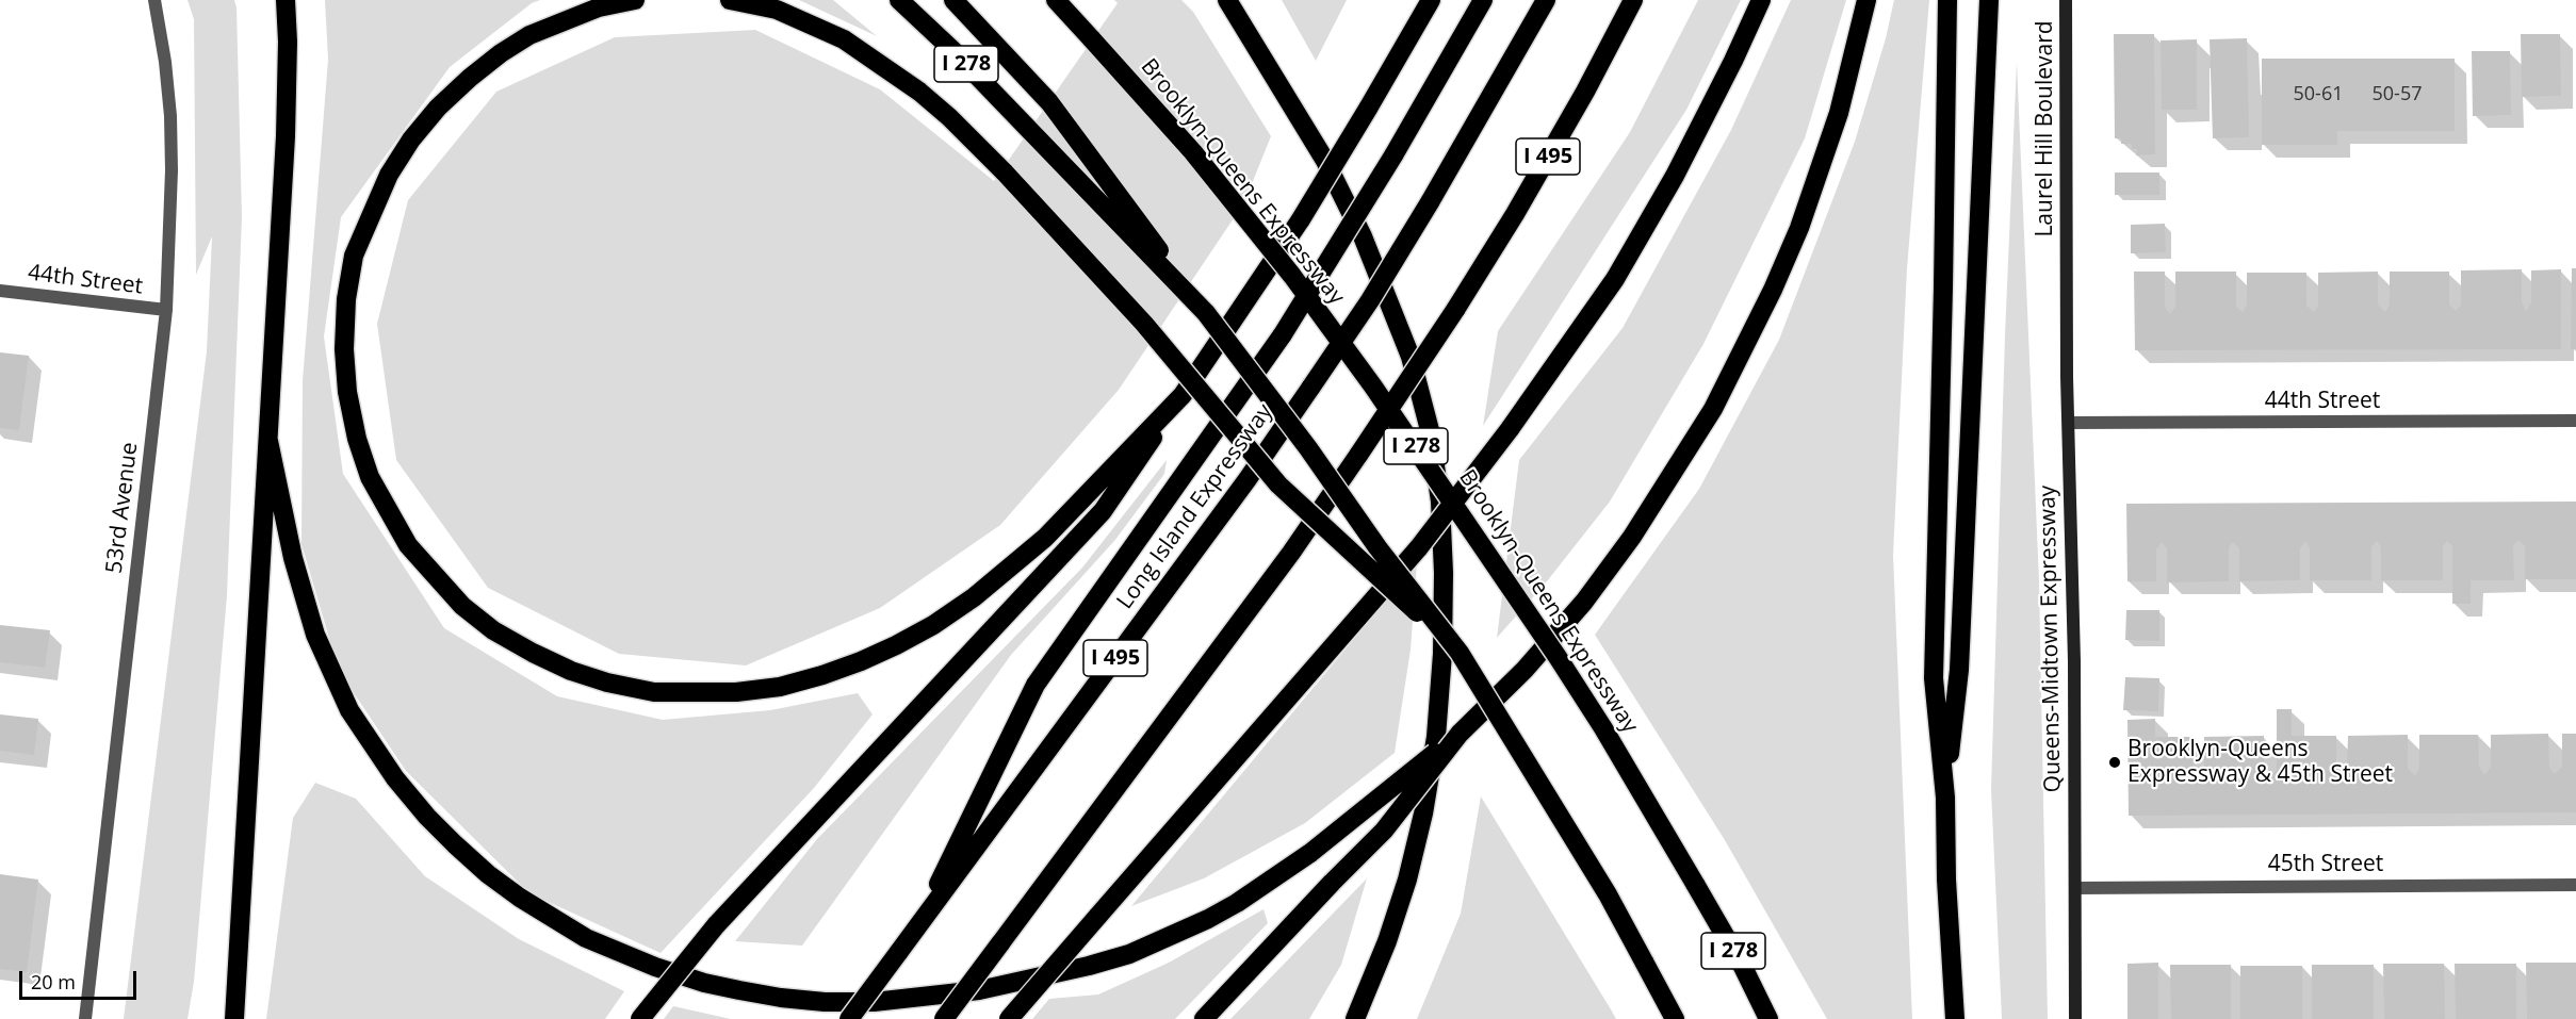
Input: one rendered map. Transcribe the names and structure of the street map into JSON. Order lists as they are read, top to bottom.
{
  "streets": {
    "highway": [
      "I 278",
      "I 495",
      "Brooklyn-Queens Expressway",
      "Long Island Expressway"
    ],
    "main road": ["Laurel Hill Boulevard", "Queens-Midtown Expressway"],
    "street": ["44th Street", "53rd Avenue", "45th Street"]
  },
  "crossings": [
    ["Laurel Hill Boulevard", "Queens-Midtown Expressway"],
    ["44th Street", "53rd Avenue"],
    ["44th Street", "Queens-Midtown Expressway"],
    ["Queens-Midtown Expressway", "45th Street"]
  ],
  "places": ["Brooklyn-Queens Expressway & 45th Street"],
  "house_numbers": ["50-61", "50-57"],
  "scale_bar": "20 m"
}
